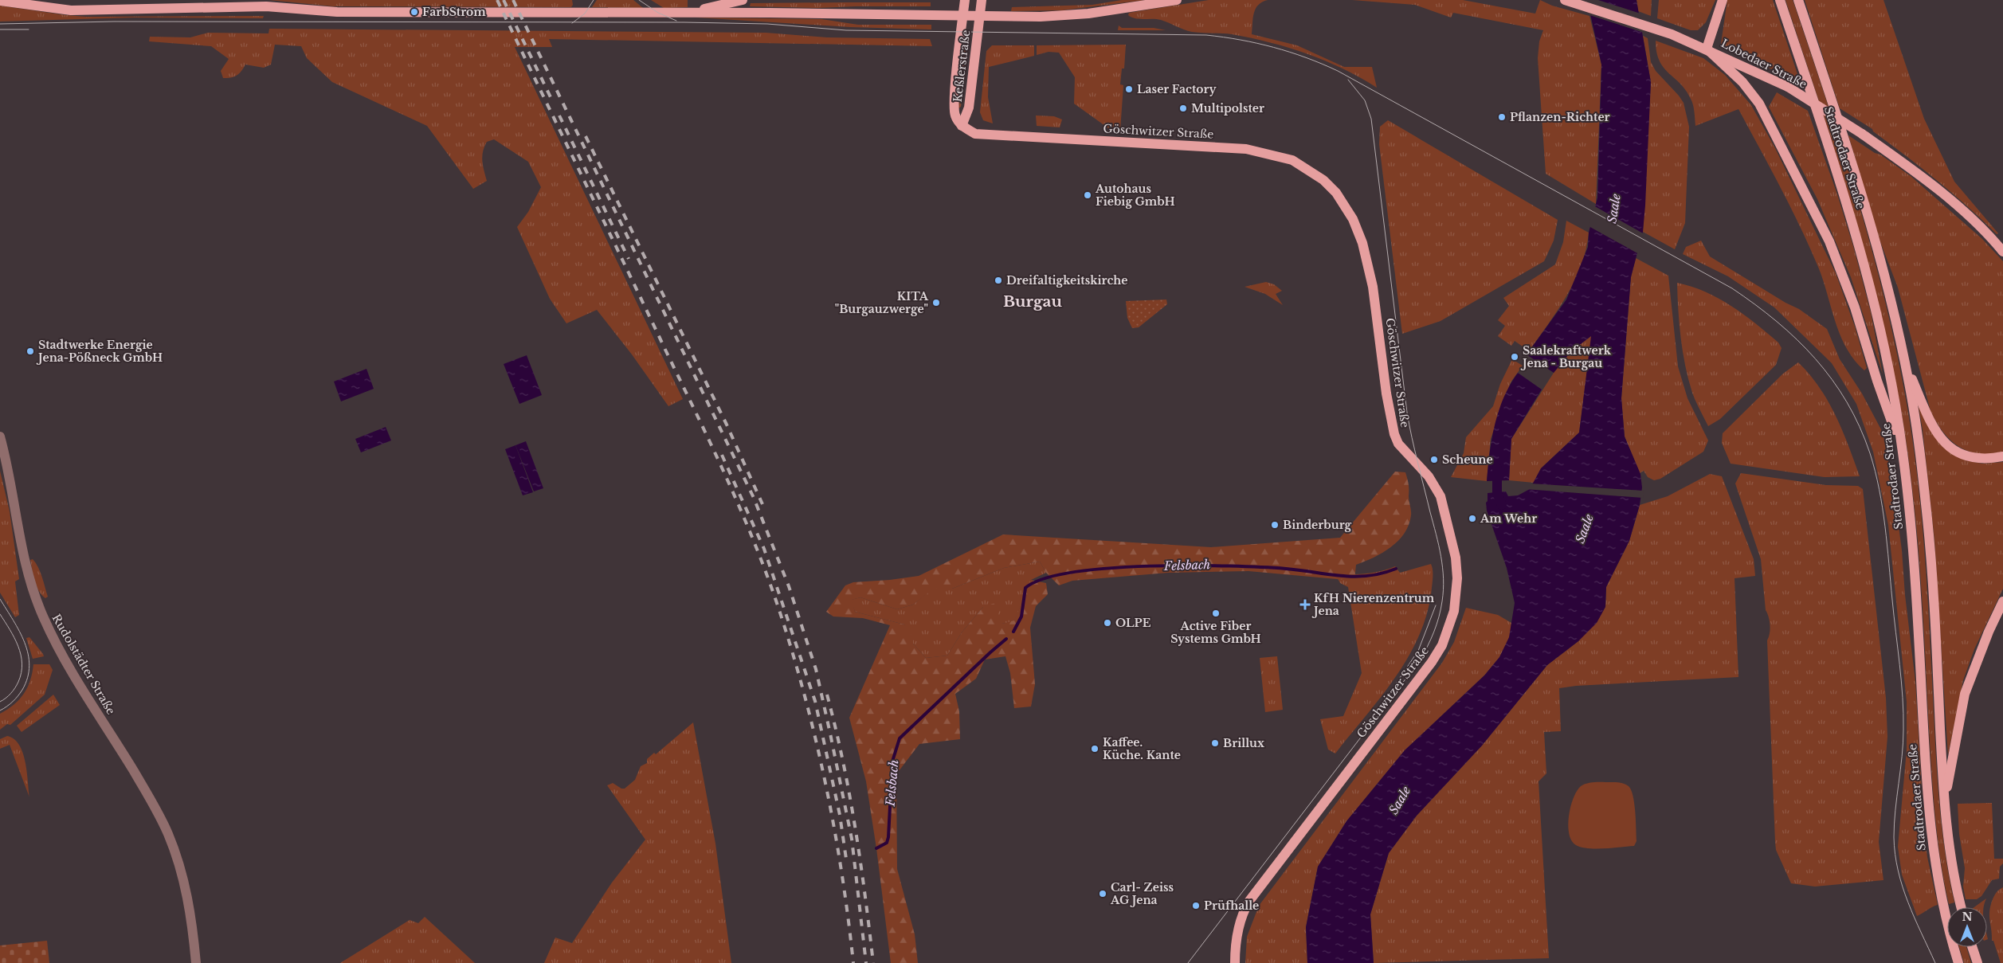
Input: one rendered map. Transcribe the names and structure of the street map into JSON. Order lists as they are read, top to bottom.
{
  "streets": {
    "main road": [
      "Lobedaer Straße",
      "Keßlerstraße",
      "Göschwitzer Straße",
      "Stadtrodaer Straße"
    ],
    "street": ["Rudolstädter Straße"]
  },
  "crossings": [
    ["Keßlerstraße", "Göschwitzer Straße"]
  ],
  "districts": ["Burgau"],
  "water": ["Saale", "Felsbach"],
  "places": {
    "other": [
      "FarbStrom",
      "Laser Factory",
      "Multipolster",
      "Pflanzen-Richter",
      "Autohaus Fiebig GmbH",
      "Dreifaltigkeitskirche",
      "KITA \"Burgauzwerge\"",
      "Stadtwerke Energie Jena-Pößneck GmbH",
      "Saalekraftwerk Jena - Burgau",
      "Scheune",
      "Am Wehr",
      "Binderburg",
      "Active Fiber Systems GmbH",
      "OLPE",
      "Brillux",
      "Kaffee. Küche. Kante",
      "Carl- Zeiss AG Jena",
      "Prüfhalle"
    ],
    "health": ["KfH Nierenzentrum Jena"]
  },
  "north": "top"
}
